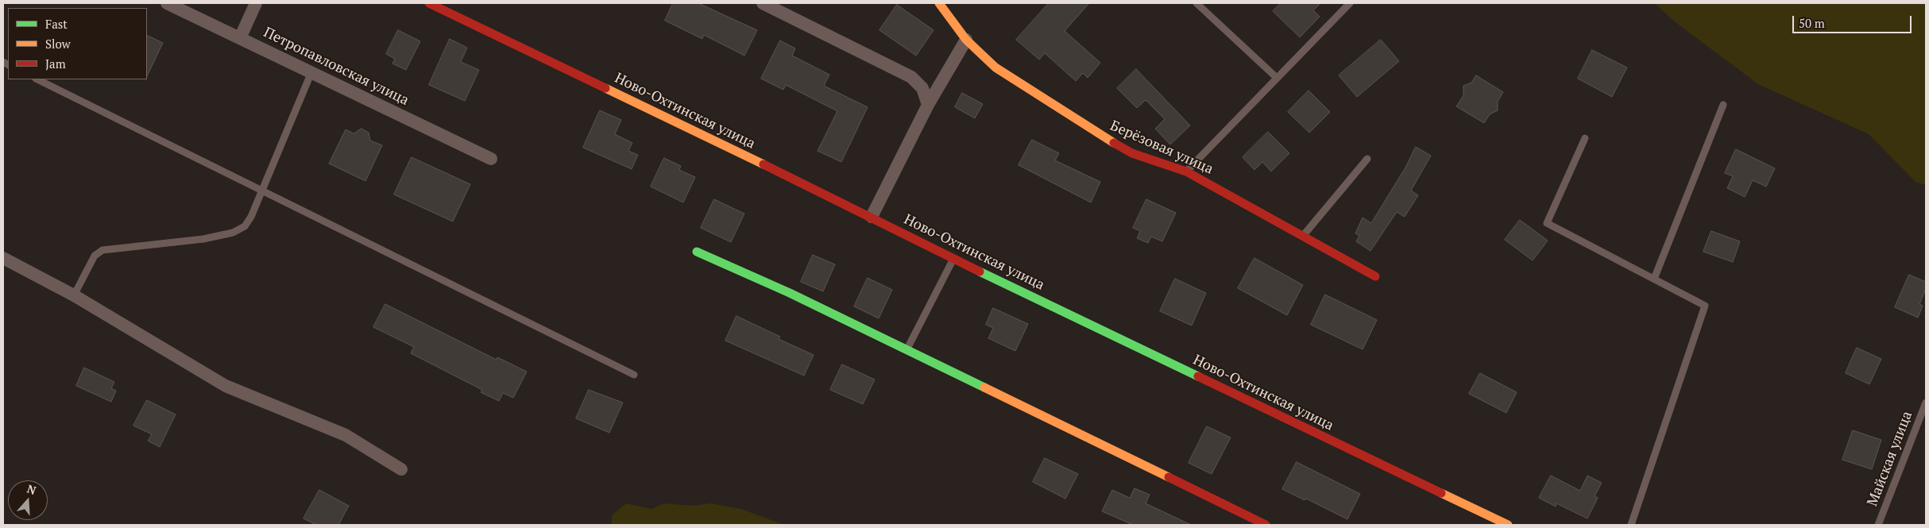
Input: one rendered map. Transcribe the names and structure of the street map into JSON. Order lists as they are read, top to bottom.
{
  "streets": {
    "street": ["Петропавловская улица", "Ново-Охтинская улица", "Берёзовая улица"],
    "lane": ["Майская улица"]
  },
  "legend": ["Fast", "Slow", "Jam"],
  "scale_bar": "50 m",
  "north": "top"
}
